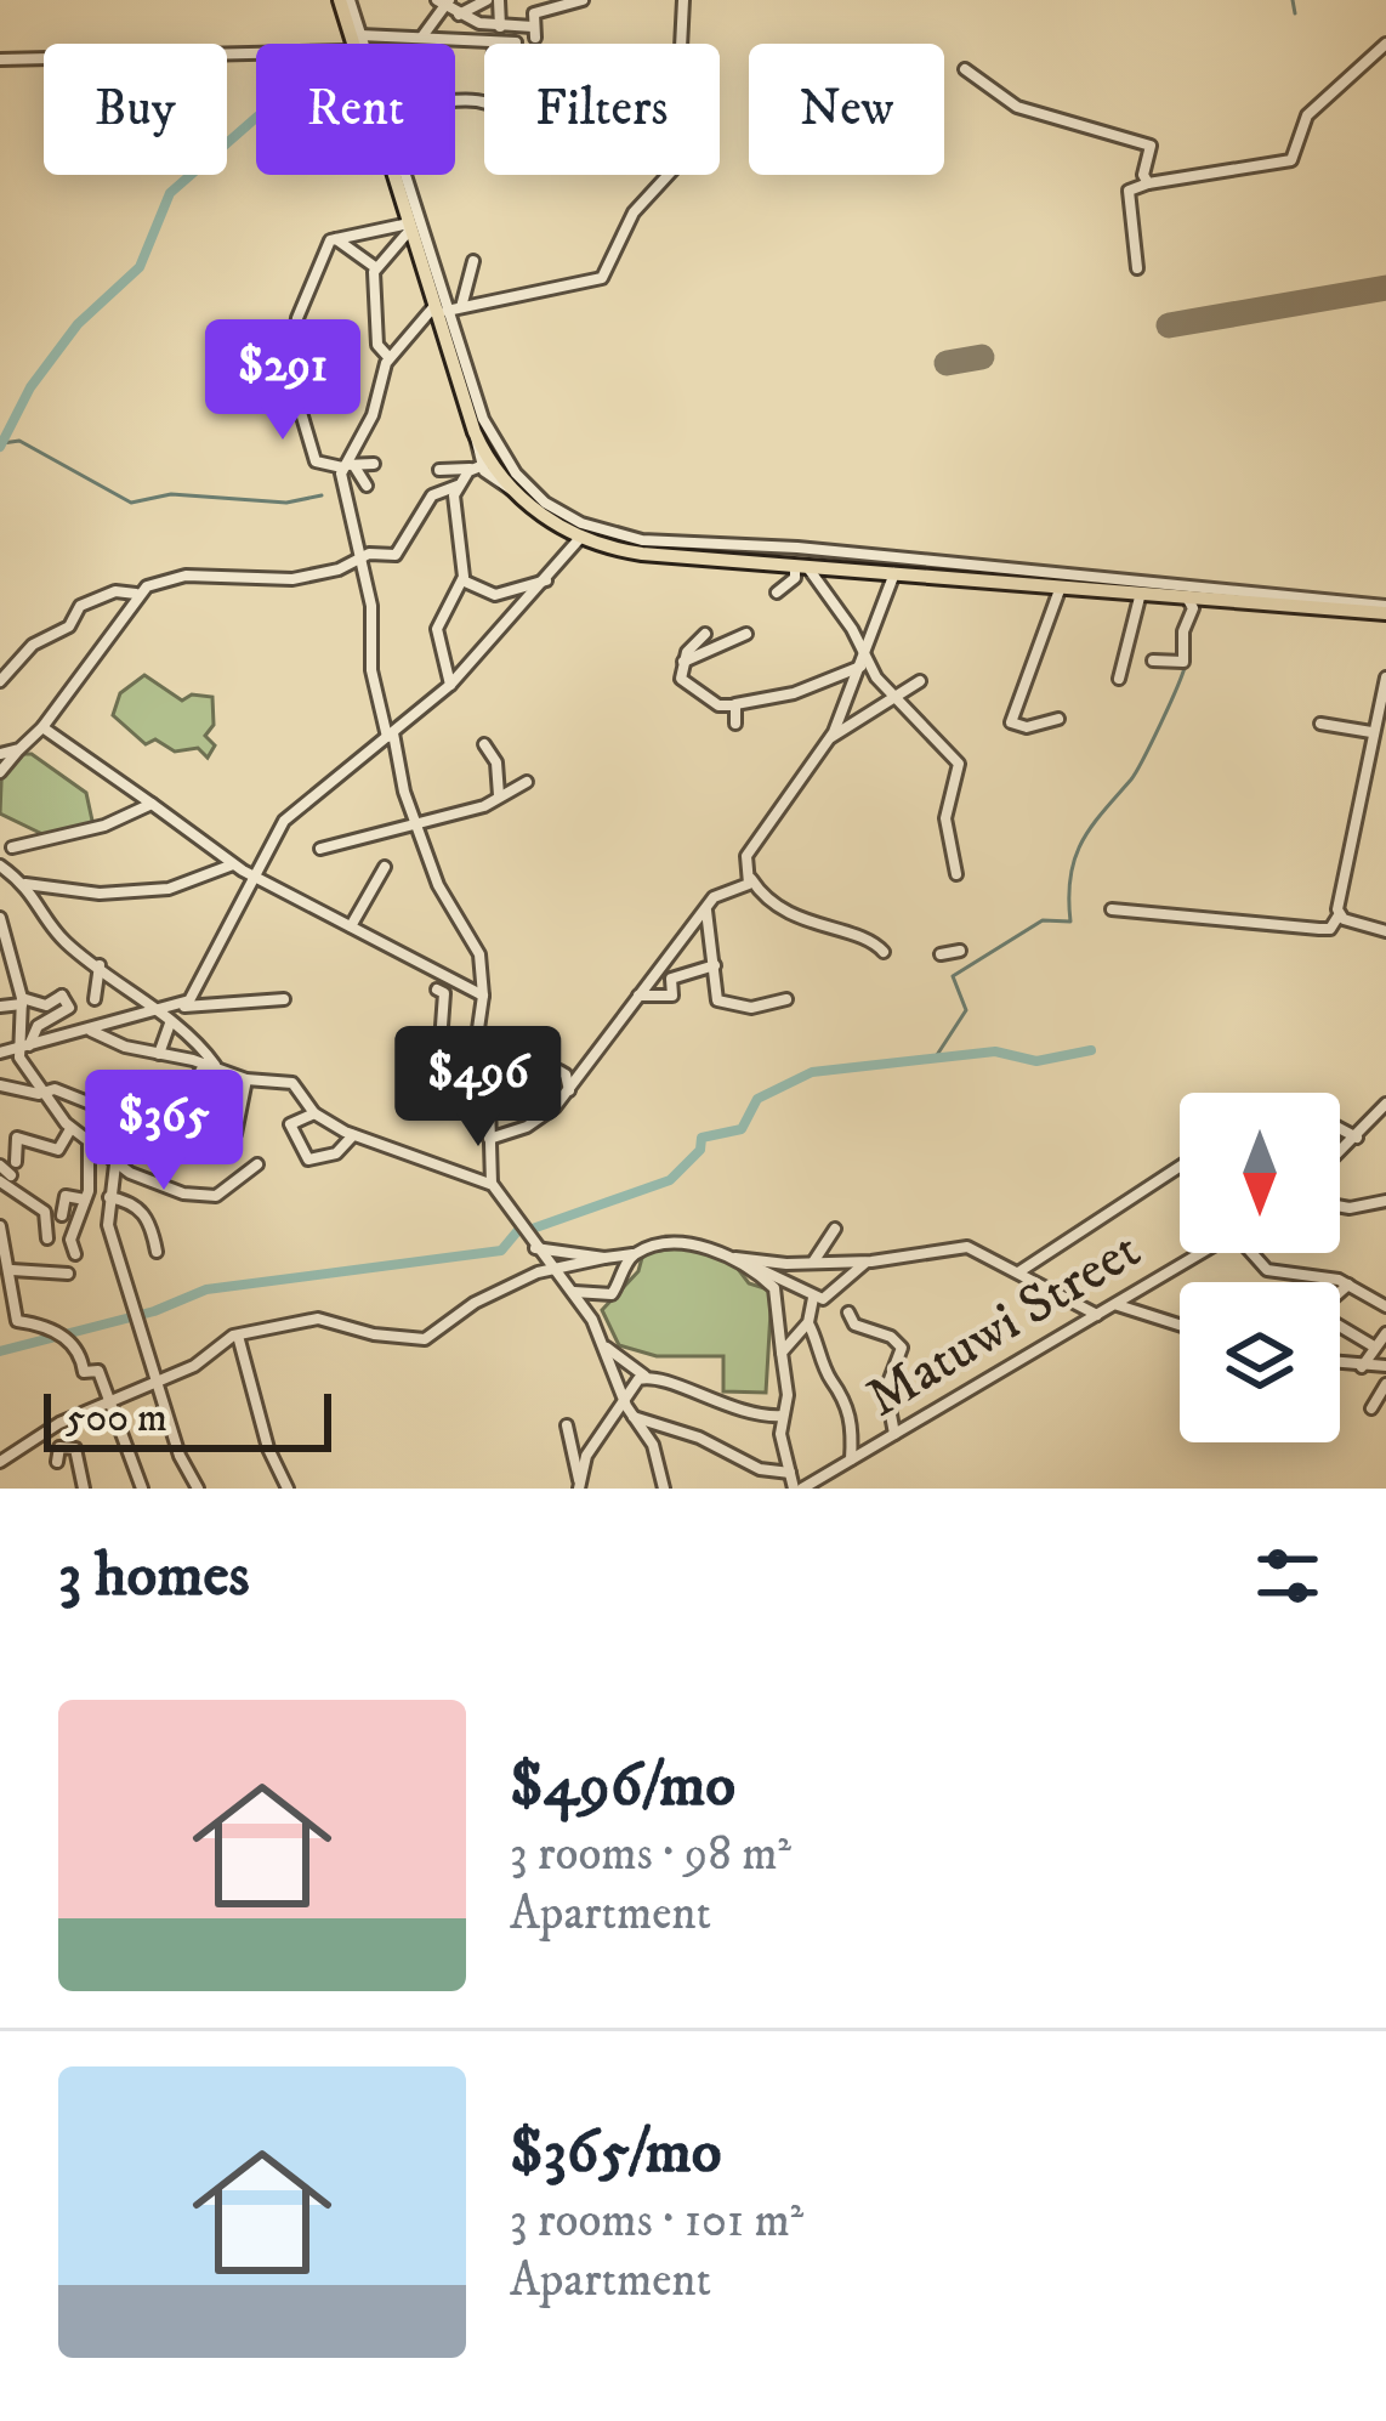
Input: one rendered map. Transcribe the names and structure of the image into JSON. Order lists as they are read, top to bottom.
{
  "streets": {
    "street": ["Matuwi Street"]
  },
  "scale_bar": "500 m",
  "north": "bottom",
  "page": {
    "chip": [
      "Buy",
      "Rent",
      "Filters",
      "New"
    ],
    "price": ["$291", "$496", "$365"],
    "scale": "500 m",
    "heading": "3 homes",
    "list": [
      {
        "name": "$496/mo",
        "note": "3 rooms · 98 m² · Apartment"
      },
      {
        "name": "$365/mo",
        "note": "3 rooms · 101 m² · Apartment"
      }
    ]
  }
}
